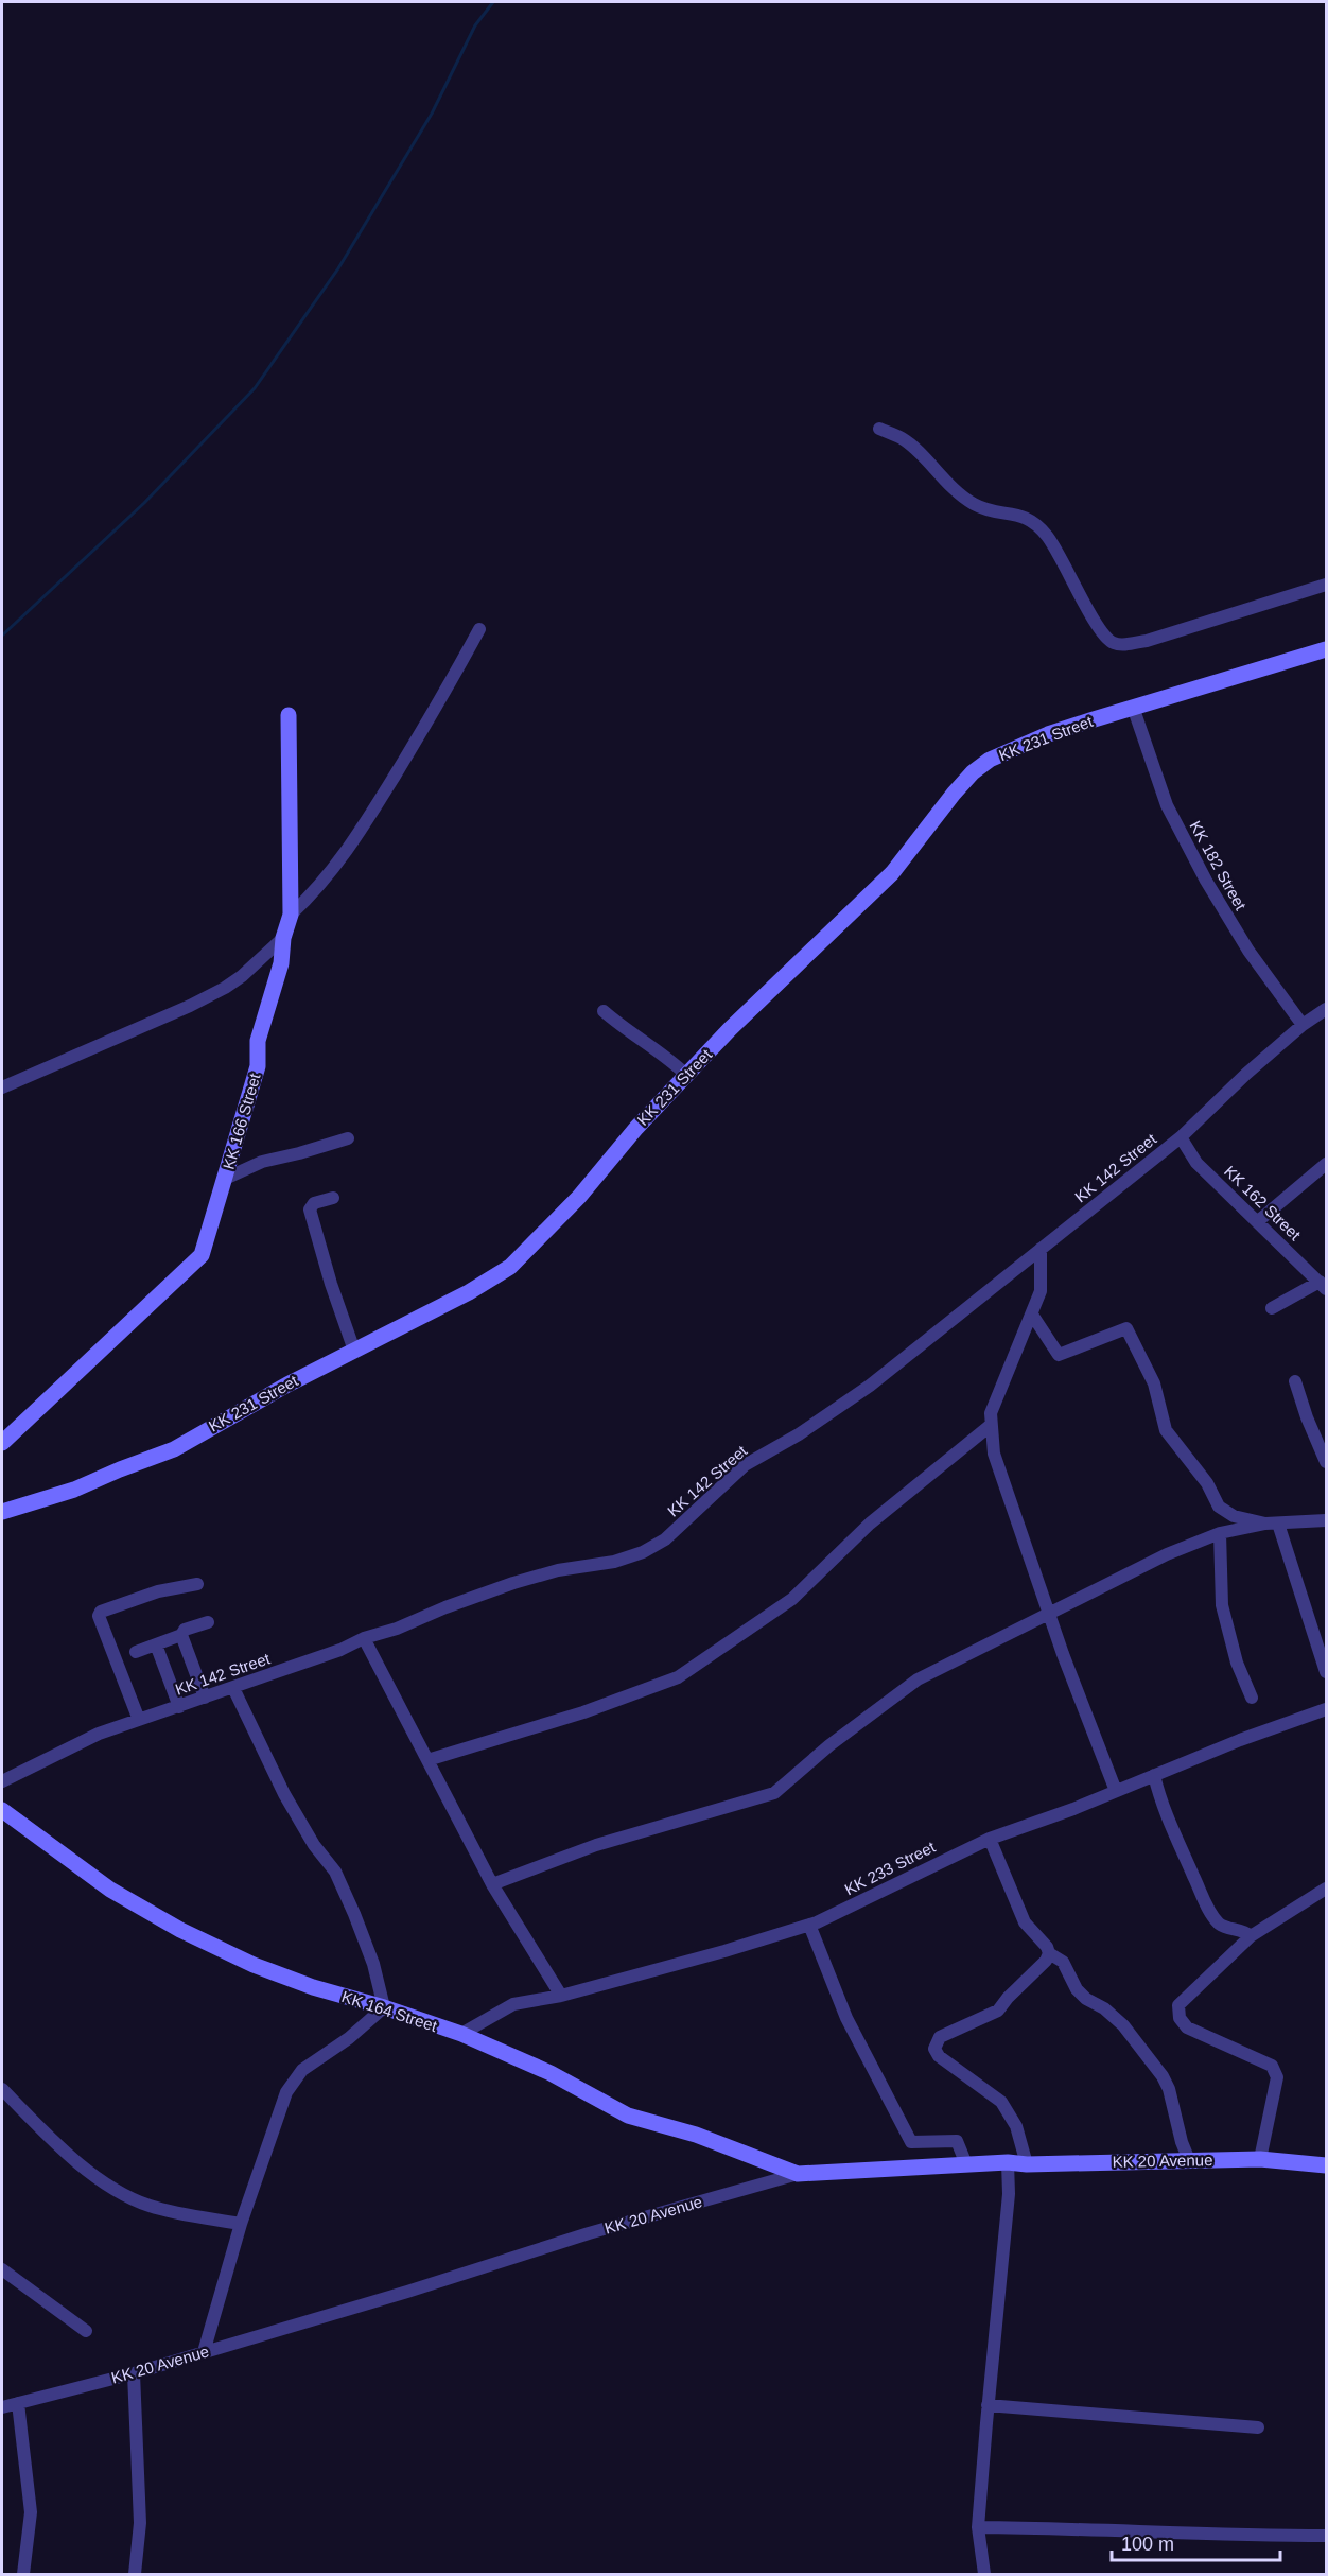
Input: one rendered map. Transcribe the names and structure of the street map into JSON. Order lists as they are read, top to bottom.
{
  "streets": {
    "street": [
      "KK 231 Street",
      "KK 182 Street",
      "KK 166 Street",
      "KK 142 Street",
      "KK 162 Street",
      "KK 233 Street",
      "KK 164 Street",
      "KK 20 Avenue"
    ]
  },
  "crossings": [
    ["KK 231 Street", "KK 182 Street"],
    ["KK 182 Street", "KK 142 Street"],
    ["KK 142 Street", "KK 162 Street"],
    ["KK 233 Street", "KK 164 Street"],
    ["KK 164 Street", "KK 20 Avenue"]
  ],
  "scale_bar": "100 m"
}
